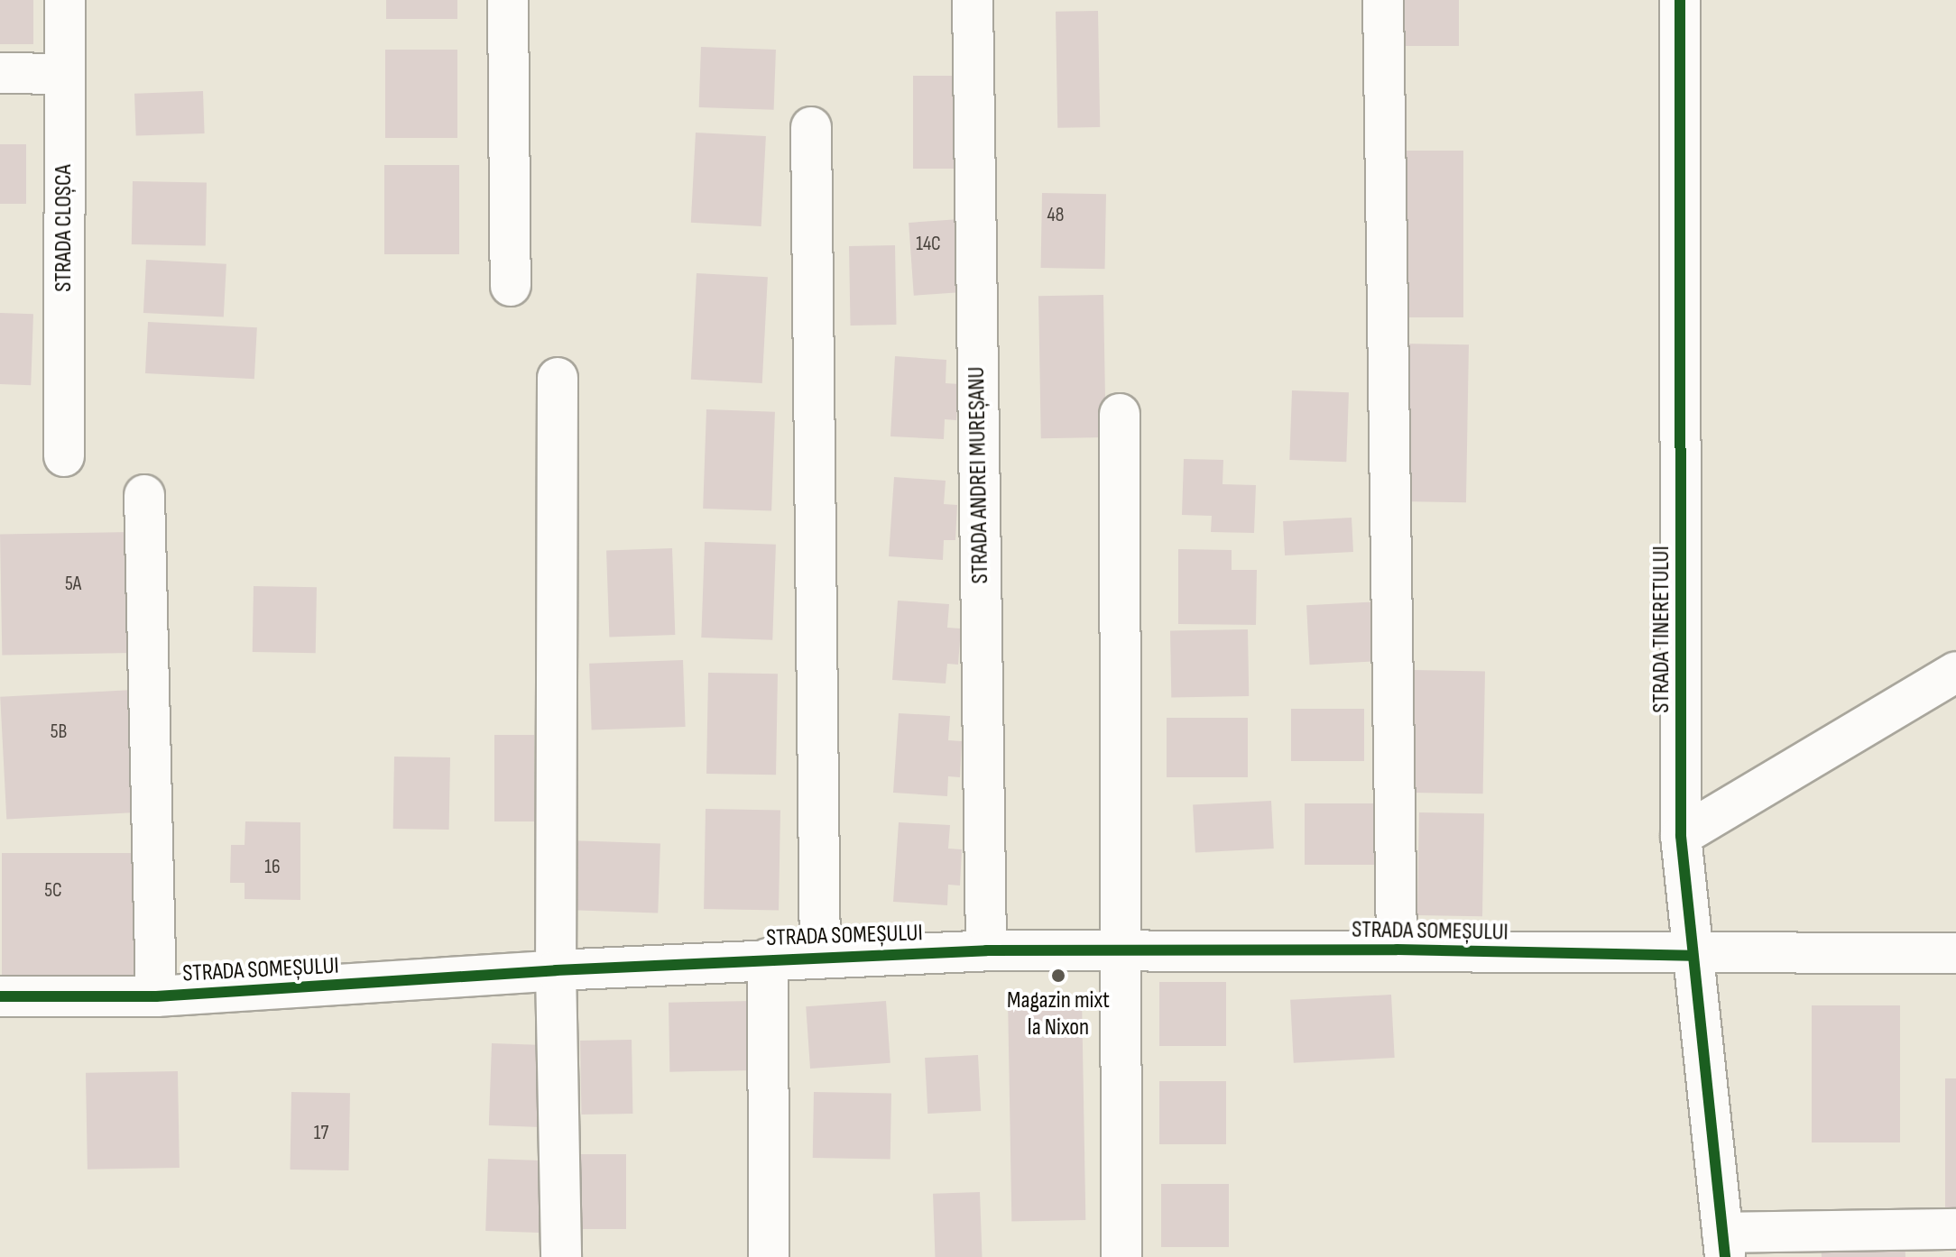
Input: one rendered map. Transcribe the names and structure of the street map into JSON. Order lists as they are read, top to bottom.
{
  "streets": {
    "street": [
      "STRADA CLOȘCA",
      "STRADA ANDREI MUREȘANU",
      "STRADA TINERETULUI",
      "STRADA SOMEȘULUI"
    ]
  },
  "crossings": [
    ["STRADA ANDREI MUREȘANU", "STRADA SOMEȘULUI"],
    ["STRADA TINERETULUI", "STRADA SOMEȘULUI"]
  ],
  "places": ["Magazin mixt la Nixon"],
  "house_numbers": [
    "48",
    "14C",
    "5A",
    "5B",
    "16",
    "5C",
    "17"
  ]
}
